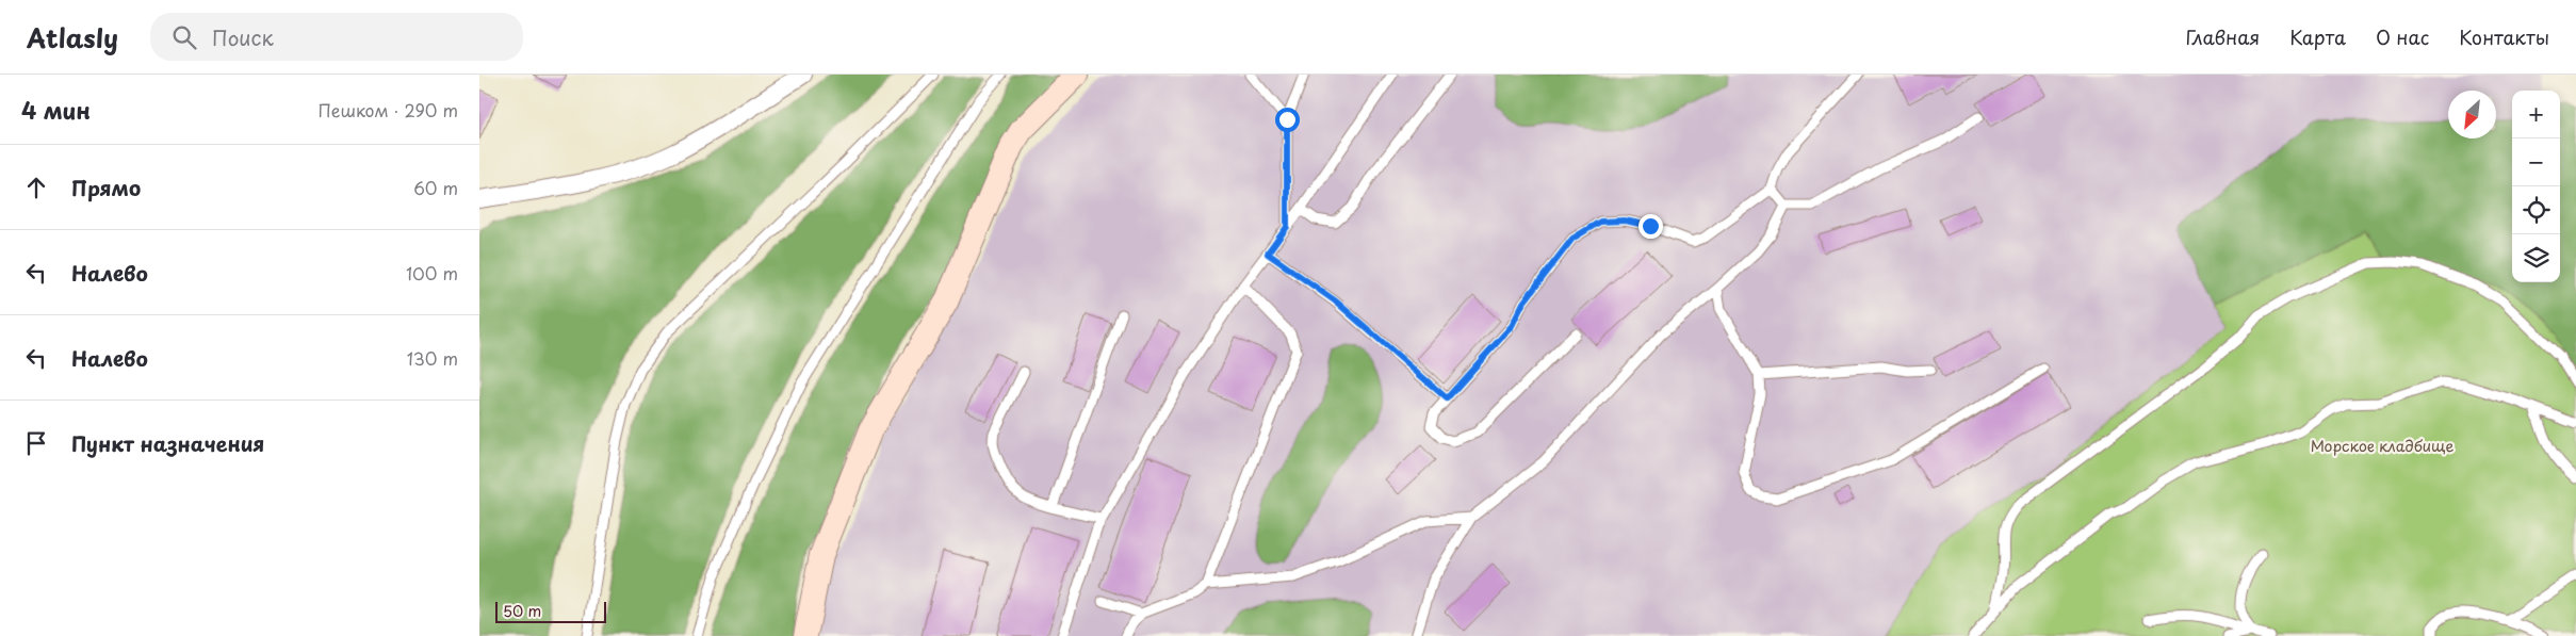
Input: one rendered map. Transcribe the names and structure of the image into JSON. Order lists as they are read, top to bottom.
{
  "parks": ["Морское кладбище"],
  "scale_bar": "50 m",
  "north": "bottom left",
  "page": {
    "header": "Atlasly",
    "search": "Поиск",
    "nav": [
      "Главная",
      "Карта",
      "О нас",
      "Контакты"
    ],
    "heading": ["4 мин", "Пешком · 290 m"],
    "map_buttons": ["+", "−"],
    "list": [
      ["Прямо", "60 m"],
      ["Налево", "100 m"],
      ["Налево", "130 m"],
      "Пункт назначения"
    ],
    "scale": "50 m"
  }
}
